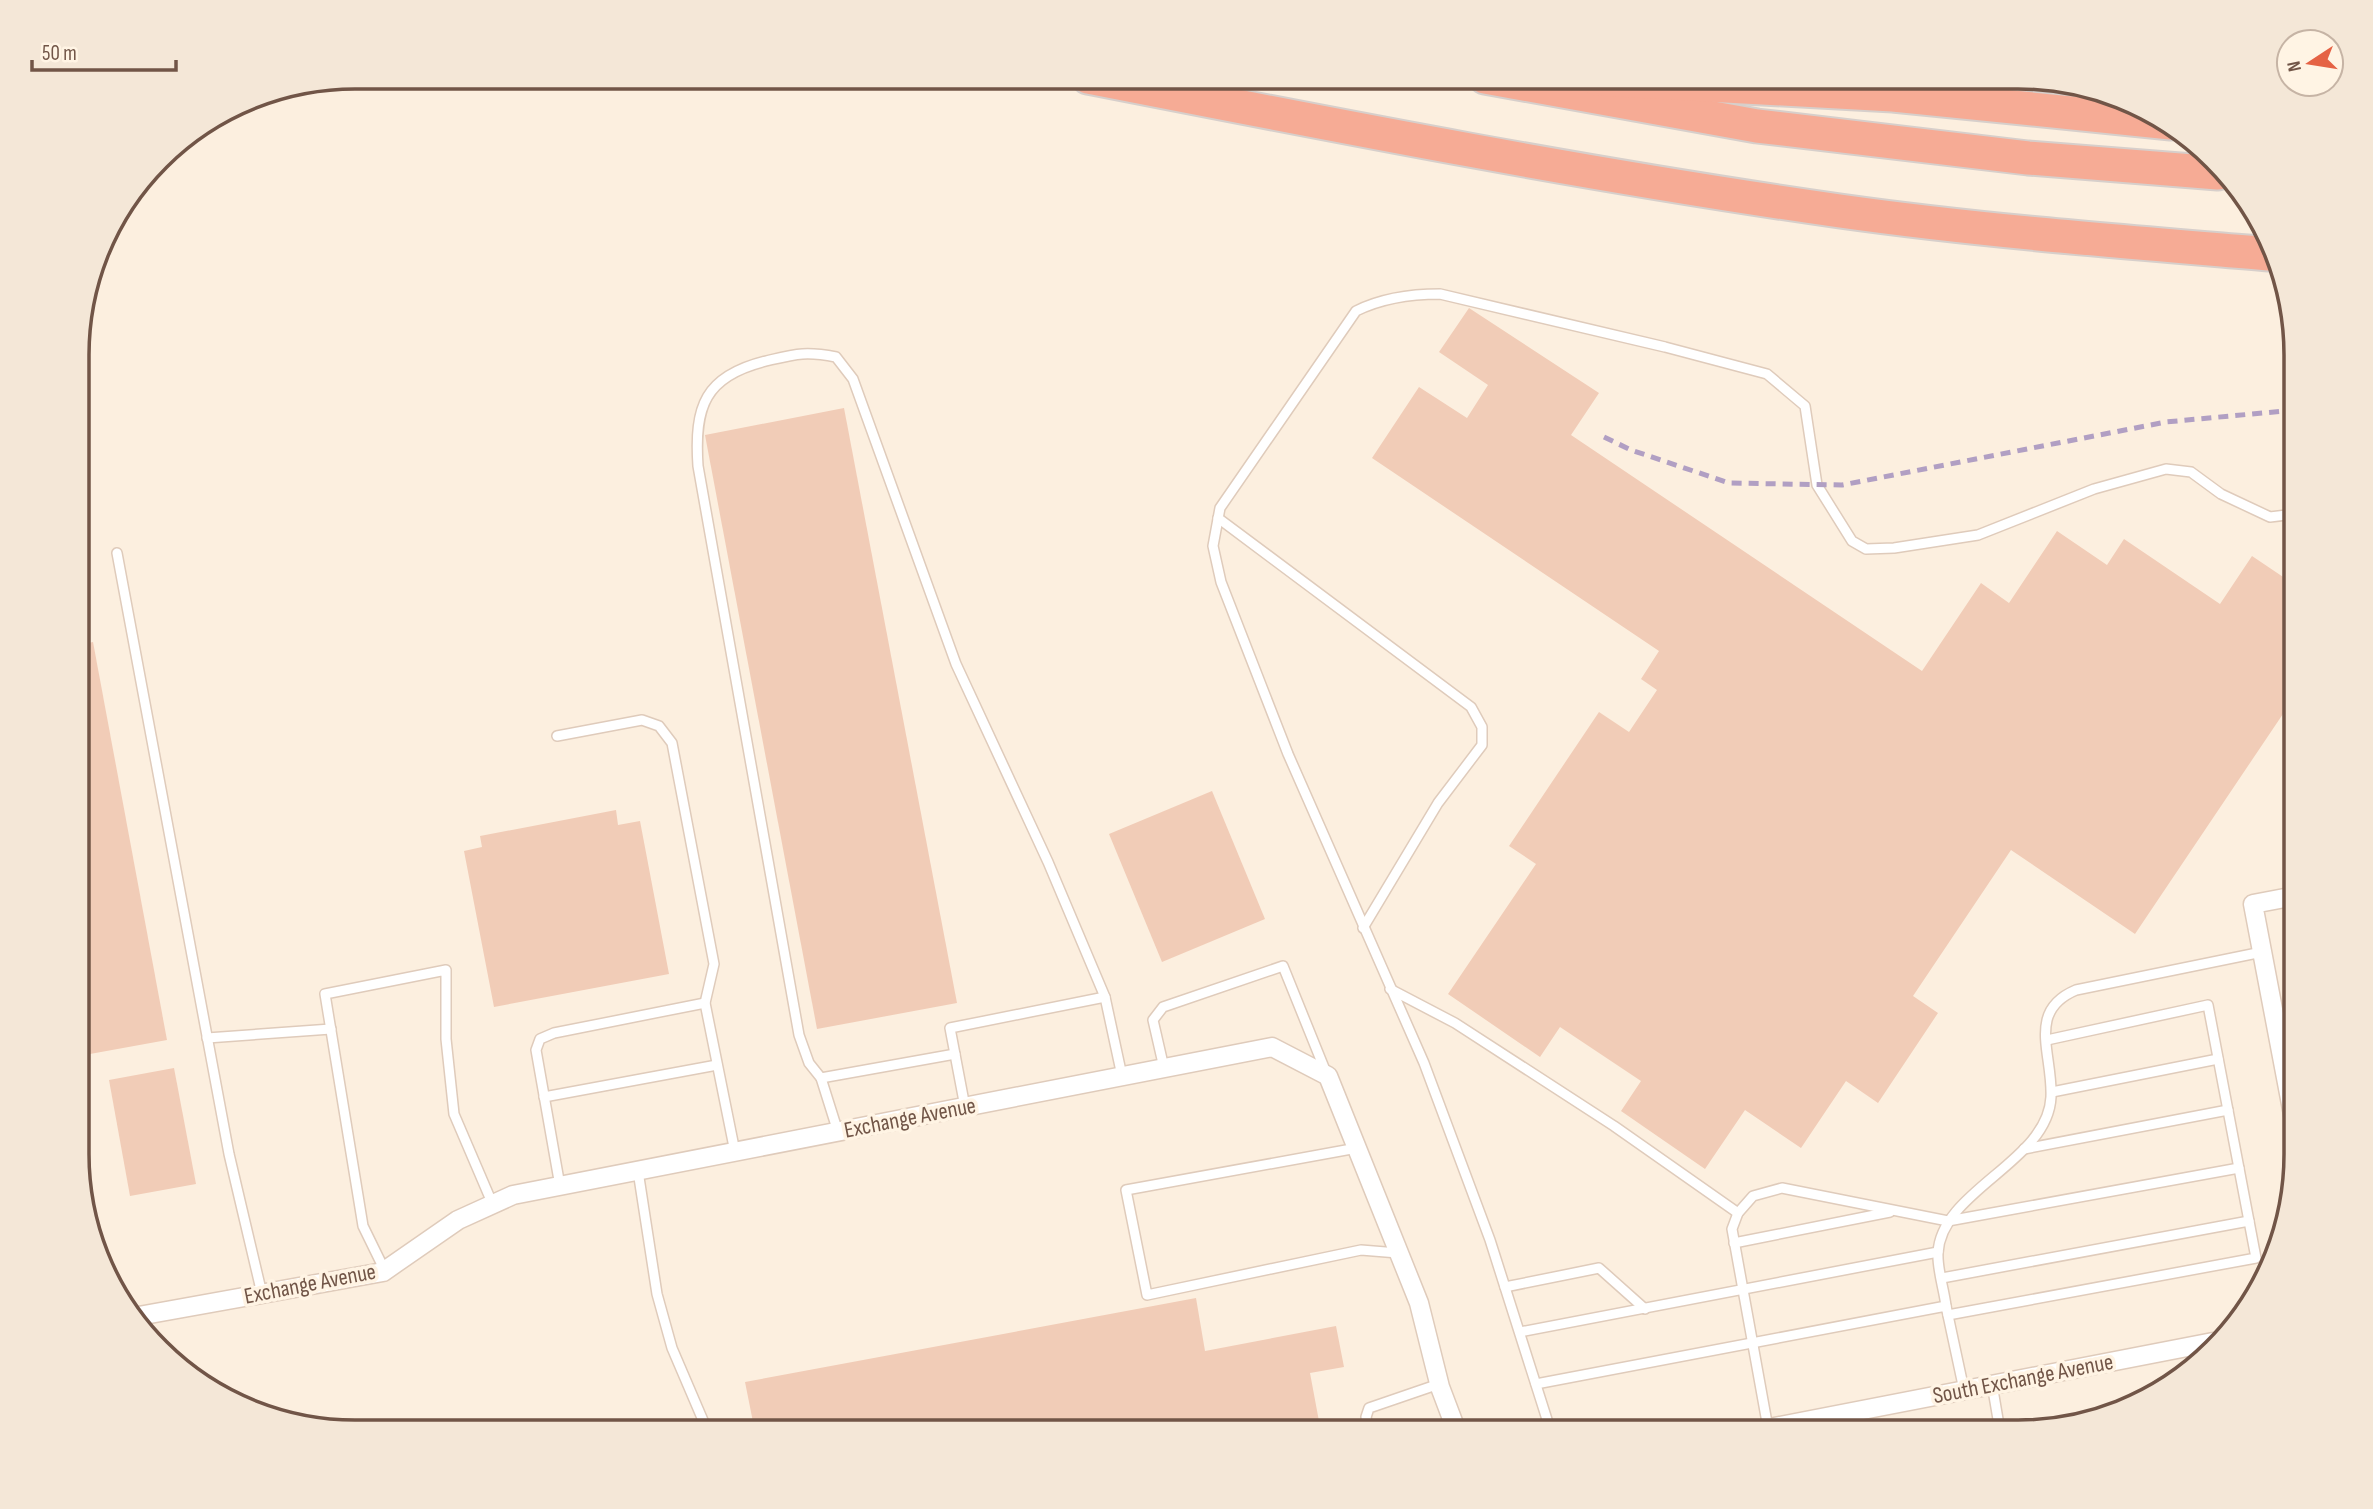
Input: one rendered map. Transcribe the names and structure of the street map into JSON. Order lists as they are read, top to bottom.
{
  "streets": {
    "street": ["Exchange Avenue", "South Exchange Avenue"]
  },
  "scale_bar": "50 m",
  "north": "left"
}
